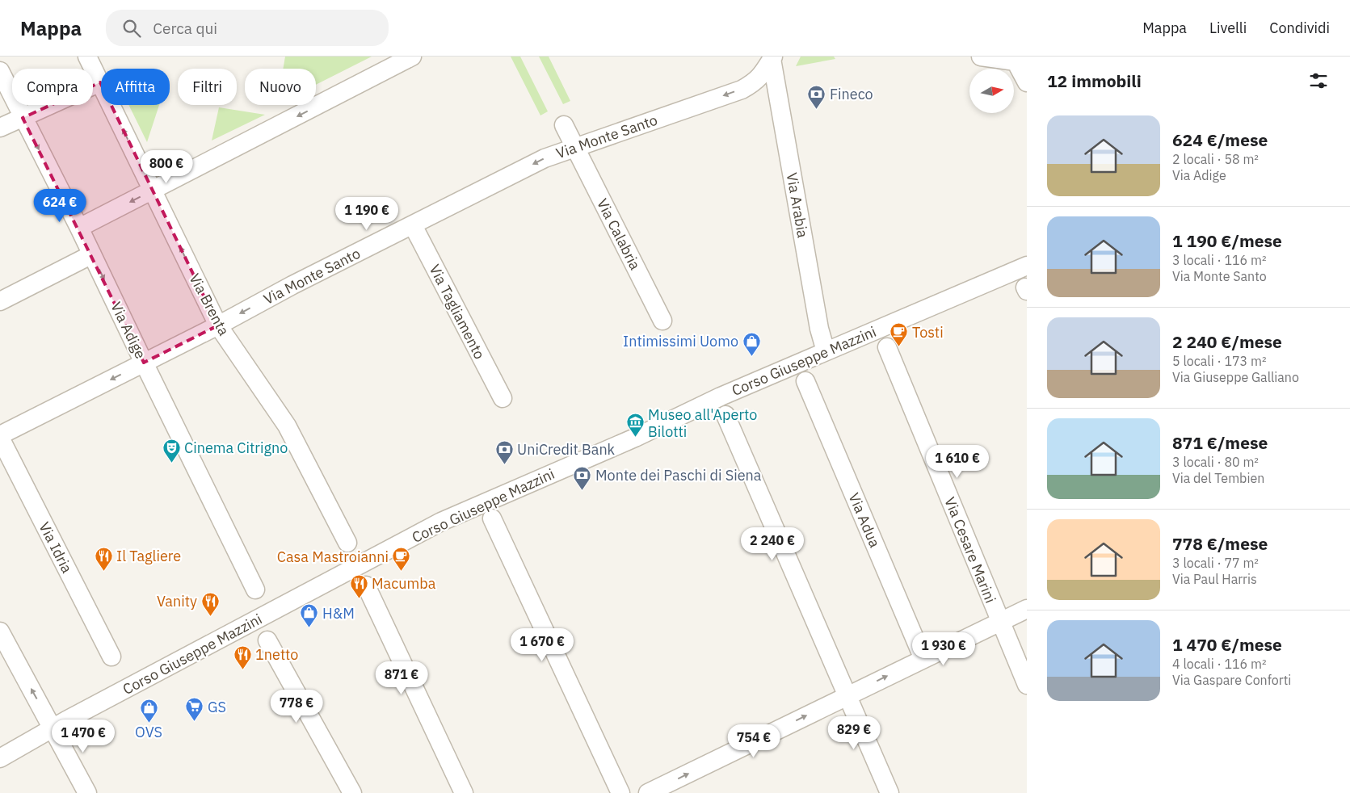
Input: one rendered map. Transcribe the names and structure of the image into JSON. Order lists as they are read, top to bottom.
{
  "streets": {
    "street": [
      "Via Monte Santo",
      "Via Arabia",
      "Via Calabria",
      "Via Brenta",
      "Via Tagliamento",
      "Via Adige",
      "Corso Giuseppe Mazzini",
      "Via Adua",
      "Via Idria",
      "Via Cesare Marini"
    ]
  },
  "crossings": [
    ["Via Monte Santo", "Via Arabia"],
    ["Via Monte Santo", "Via Calabria"],
    ["Via Monte Santo", "Via Brenta"],
    ["Via Monte Santo", "Via Tagliamento"],
    ["Via Monte Santo", "Via Adige"],
    ["Via Monte Santo", "Via Idria"],
    ["Via Arabia", "Corso Giuseppe Mazzini"]
  ],
  "one_way": ["Via Brenta", "Via Adige"],
  "places": {
    "bank": ["Fineco", "UniCredit Bank", "Monte dei Paschi di Siena"],
    "cafe": ["Tosti", "Casa Mastroianni"],
    "shop": ["Intimissimi Uomo", "H&M", "OVS"],
    "museum": ["Museo all'Aperto Bilotti"],
    "theatre": ["Cinema Citrigno"],
    "restaurant": [
      "Il Tagliere",
      "Macumba",
      "Vanity",
      "1netto"
    ],
    "supermarket": ["GS"]
  },
  "north": "right",
  "page": {
    "header": "Mappa",
    "search": "Cerca qui",
    "nav": ["Mappa", "Livelli", "Condividi"],
    "heading": "12 immobili",
    "chip": [
      "Compra",
      "Affitta",
      "Filtri",
      "Nuovo"
    ],
    "list": [
      {
        "name": "624 €/mese",
        "note": "2 locali · 58 m² · Via Adige"
      },
      {
        "name": "1 190 €/mese",
        "note": "3 locali · 116 m² · Via Monte Santo"
      },
      {
        "name": "2 240 €/mese",
        "note": "5 locali · 173 m² · Via Giuseppe Galliano"
      },
      {
        "name": "871 €/mese",
        "note": "3 locali · 80 m² · Via del Tembien"
      },
      {
        "name": "778 €/mese",
        "note": "3 locali · 77 m² · Via Paul Harris"
      },
      {
        "name": "1 470 €/mese",
        "note": "4 locali · 116 m² · Via Gaspare Conforti"
      }
    ],
    "price": [
      "800 €",
      "624 €",
      "1 190 €",
      "1 610 €",
      "2 240 €",
      "1 670 €",
      "1 930 €",
      "871 €",
      "778 €",
      "829 €",
      "1 470 €",
      "754 €"
    ]
  }
}
